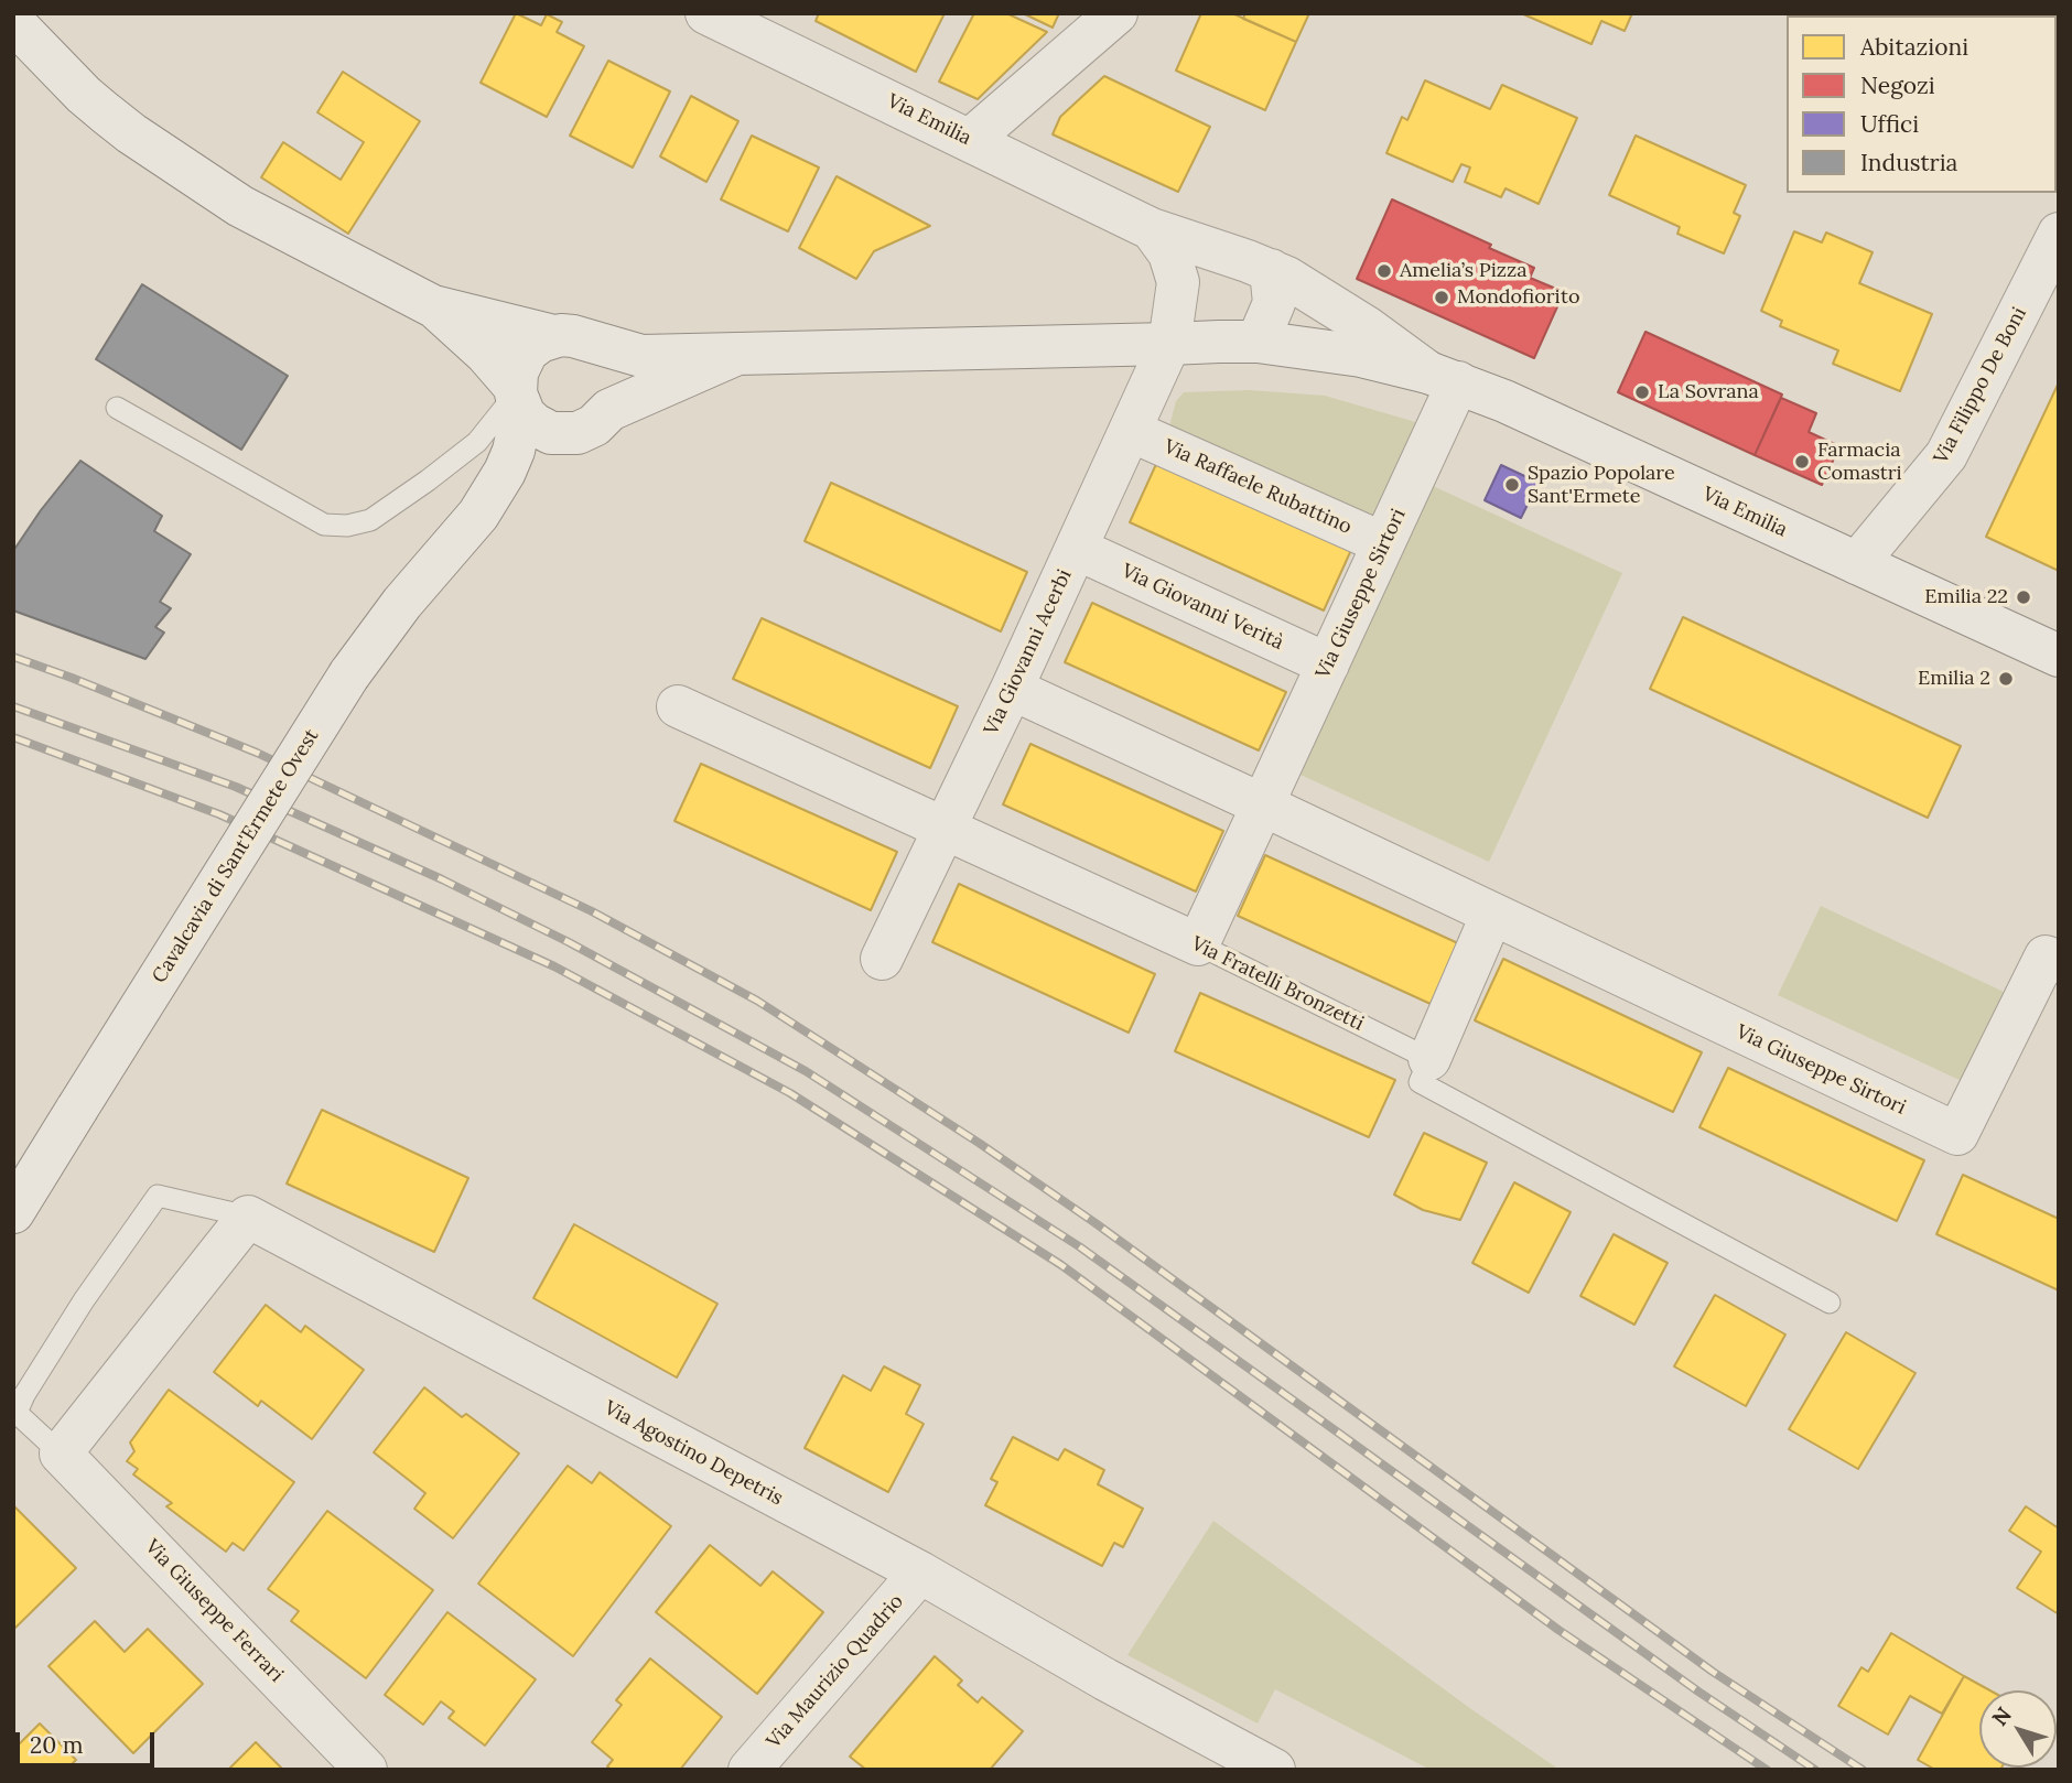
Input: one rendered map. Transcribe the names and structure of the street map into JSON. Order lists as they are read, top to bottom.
{
  "streets": {
    "street": [
      "Via Emilia",
      "Via Filippo De Boni",
      "Via Raffaele Rubattino",
      "Via Giuseppe Sirtori",
      "Via Giovanni Verità",
      "Via Giovanni Acerbi",
      "Cavalcavia di Sant'Ermete Ovest",
      "Via Fratelli Bronzetti",
      "Via Agostino Depetris",
      "Via Giuseppe Ferrari",
      "Via Maurizio Quadrio"
    ]
  },
  "crossings": [
    ["Via Emilia", "Via Filippo De Boni"],
    ["Via Emilia", "Via Giuseppe Sirtori"],
    ["Via Emilia", "Via Giovanni Acerbi"],
    ["Via Raffaele Rubattino", "Via Giuseppe Sirtori"],
    ["Via Raffaele Rubattino", "Via Giovanni Acerbi"],
    ["Via Giuseppe Sirtori", "Via Giovanni Verità"],
    ["Via Giuseppe Sirtori", "Via Giovanni Acerbi"],
    ["Via Giuseppe Sirtori", "Via Fratelli Bronzetti"],
    ["Via Giovanni Verità", "Via Giovanni Acerbi"],
    ["Via Giovanni Acerbi", "Via Fratelli Bronzetti"],
    ["Via Agostino Depetris", "Via Giuseppe Ferrari"],
    ["Via Agostino Depetris", "Via Maurizio Quadrio"]
  ],
  "places": [
    "Amelia’s Pizza",
    "Mondofiorito",
    "La Sovrana",
    "Farmacia Comastri",
    "Spazio Popolare Sant'Ermete",
    "Emilia 22",
    "Emilia 2"
  ],
  "legend": [
    "Abitazioni",
    "Negozi",
    "Uffici",
    "Industria"
  ],
  "scale_bar": "20 m",
  "north": "top left"
}
